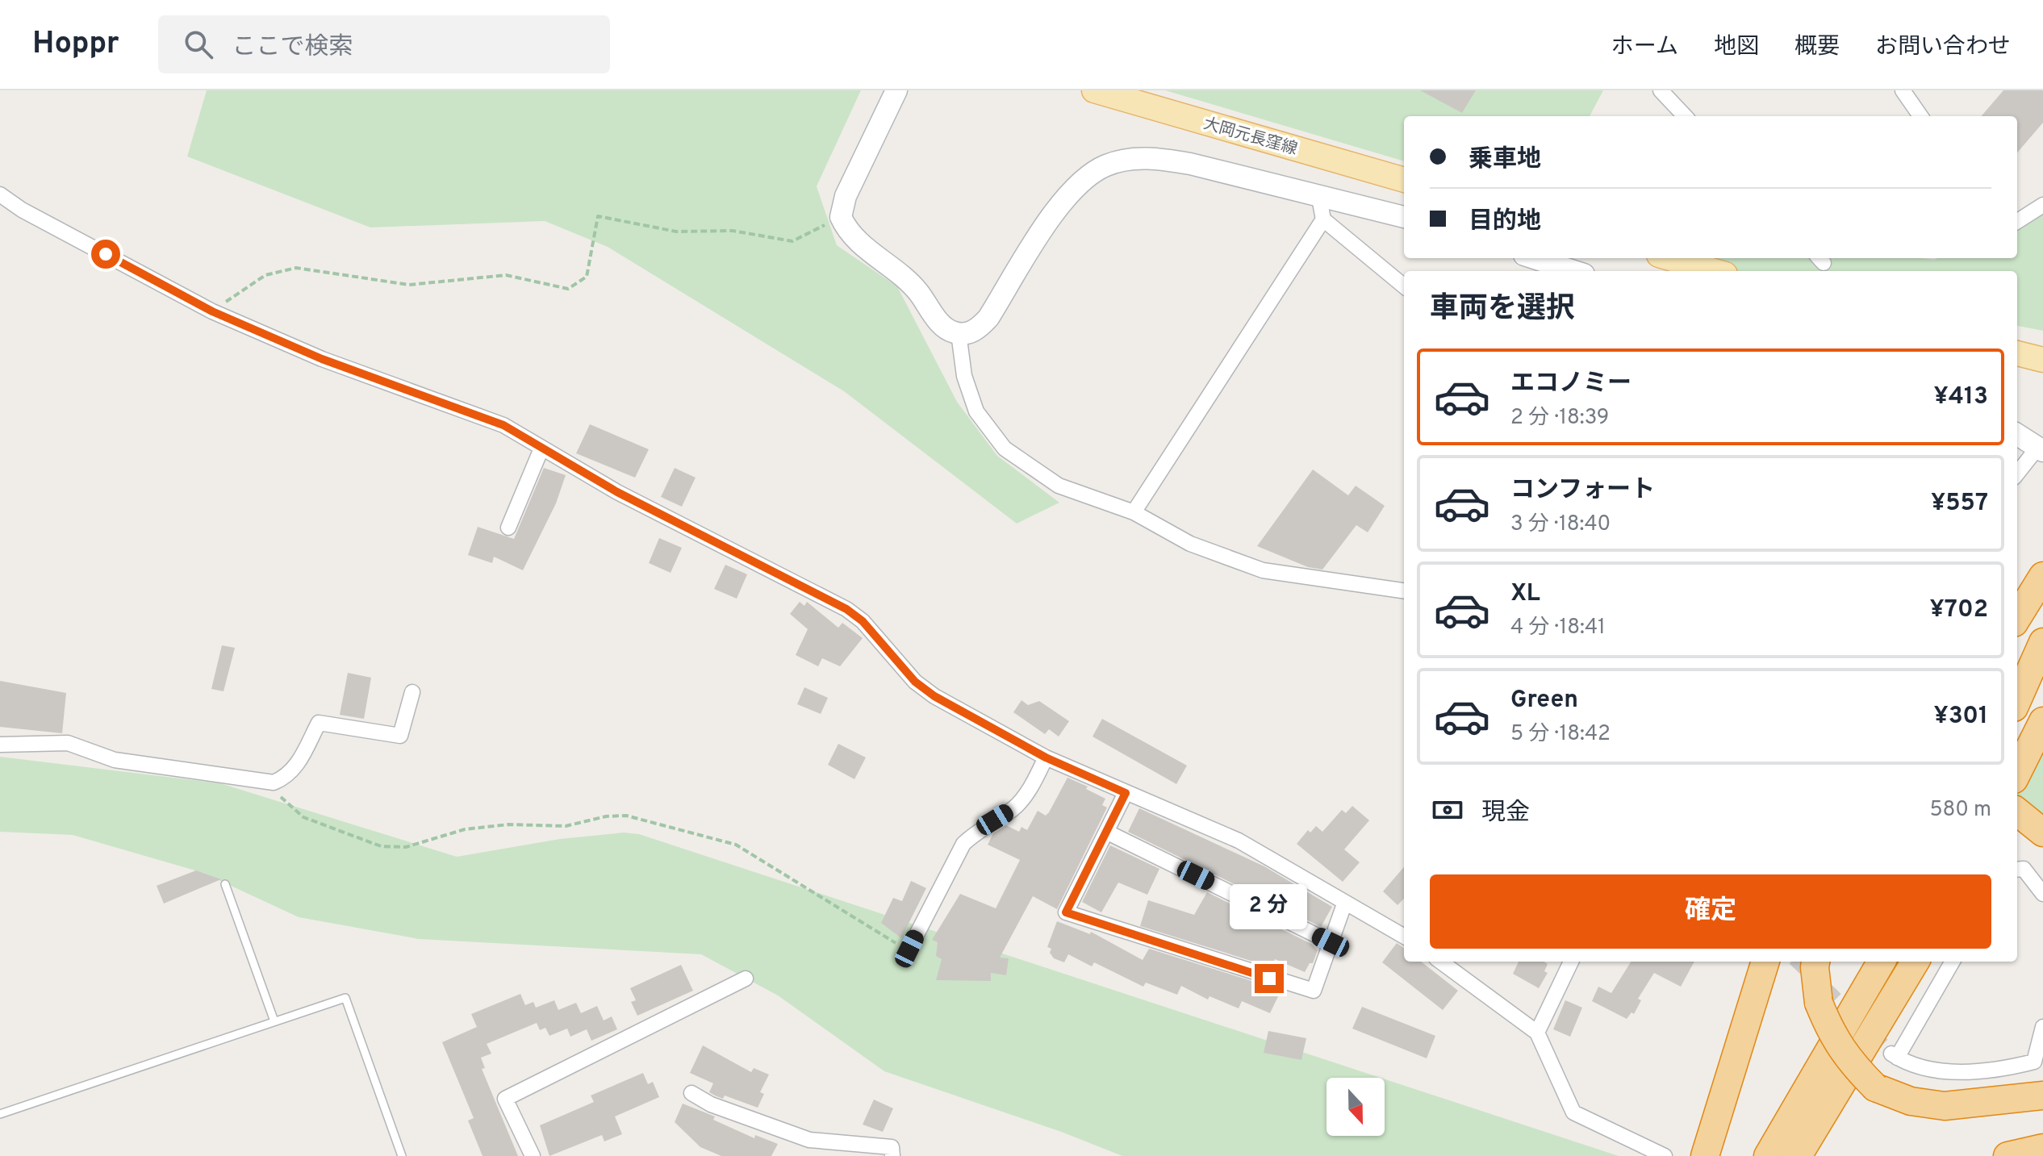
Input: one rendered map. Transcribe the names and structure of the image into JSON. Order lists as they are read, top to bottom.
{
  "streets": {
    "main road": ["大岡元長窪線"]
  },
  "north": "bottom",
  "page": {
    "header": "Hoppr",
    "search": "ここで検索",
    "nav": [
      "ホーム",
      "地図",
      "概要",
      "お問い合わせ"
    ],
    "banner": ["乗車地", "目的地"],
    "heading": "車両を選択",
    "list": [
      {
        "name": "エコノミー",
        "note": "2 分 · 18:39",
        "value": "¥413"
      },
      {
        "name": "コンフォート",
        "note": "3 分 · 18:40",
        "value": "¥557"
      },
      {
        "name": "XL",
        "note": "4 分 · 18:41",
        "value": "¥702"
      },
      {
        "name": "Green",
        "note": "5 分 · 18:42",
        "value": "¥301"
      }
    ],
    "pay": ["現金", "580 m"],
    "buttons": "確定",
    "bubble": "2 分"
  }
}
